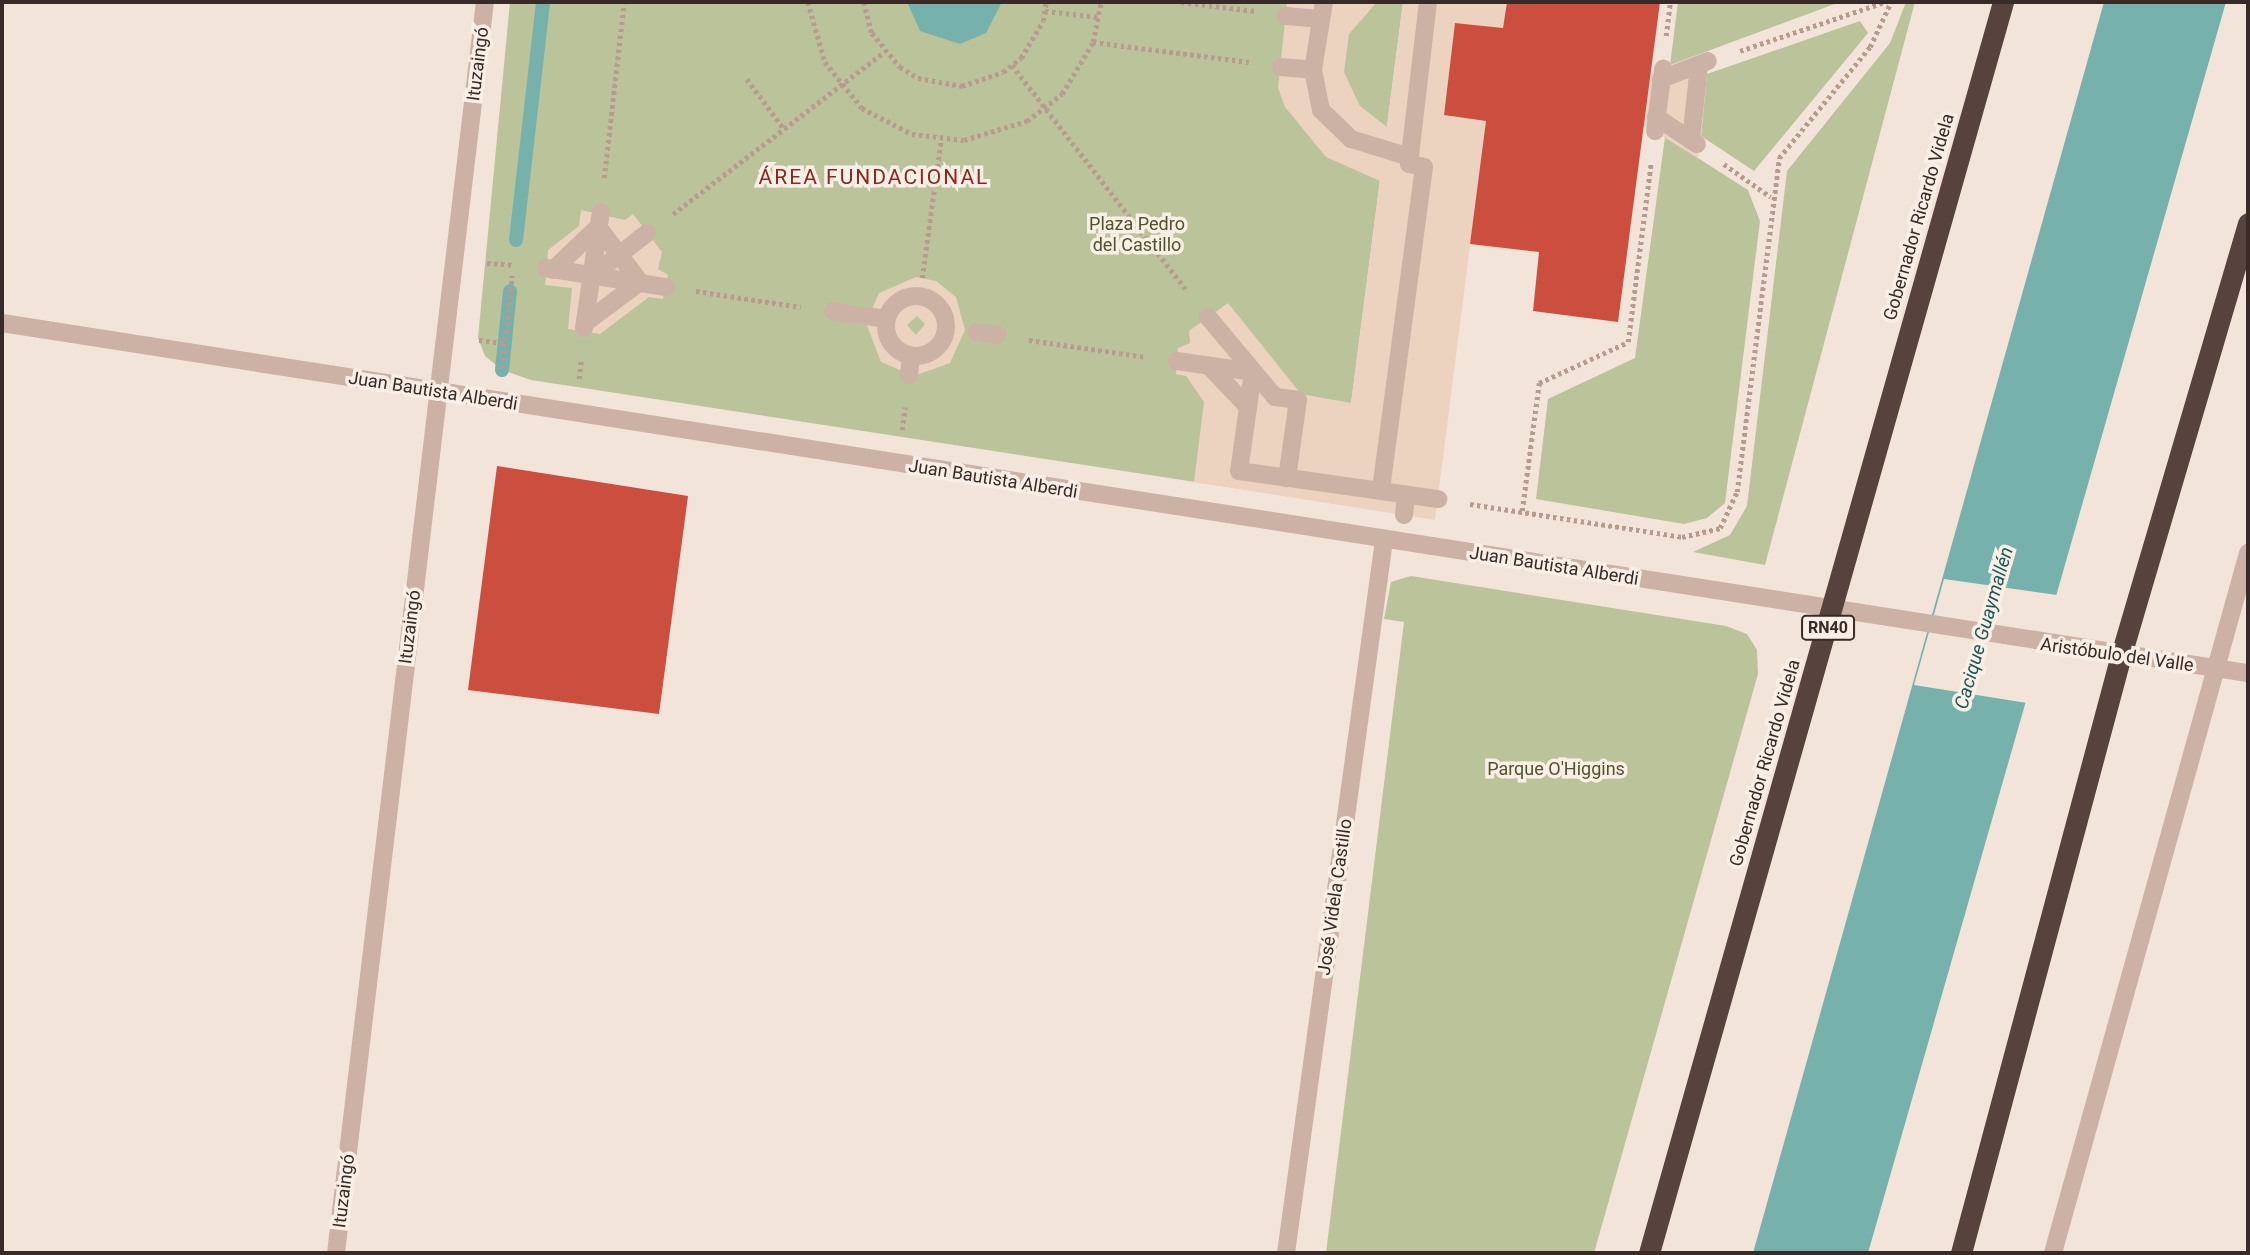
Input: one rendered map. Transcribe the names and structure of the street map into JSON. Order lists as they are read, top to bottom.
{
  "streets": {
    "highway": ["Gobernador Ricardo Videla", "RN40"],
    "street": [
      "Ituzaingó",
      "Juan Bautista Alberdi",
      "Aristóbulo del Valle",
      "José Videla Castillo"
    ]
  },
  "crossings": [
    ["Ituzaingó", "Juan Bautista Alberdi"],
    ["Gobernador Ricardo Videla", "Juan Bautista Alberdi"],
    ["Juan Bautista Alberdi", "Aristóbulo del Valle"],
    ["Juan Bautista Alberdi", "José Videla Castillo"]
  ],
  "districts": ["ÁREA FUNDACIONAL"],
  "water": ["Cacique Guaymallén"],
  "parks": ["Plaza Pedro del Castillo", "Parque O'Higgins"]
}
